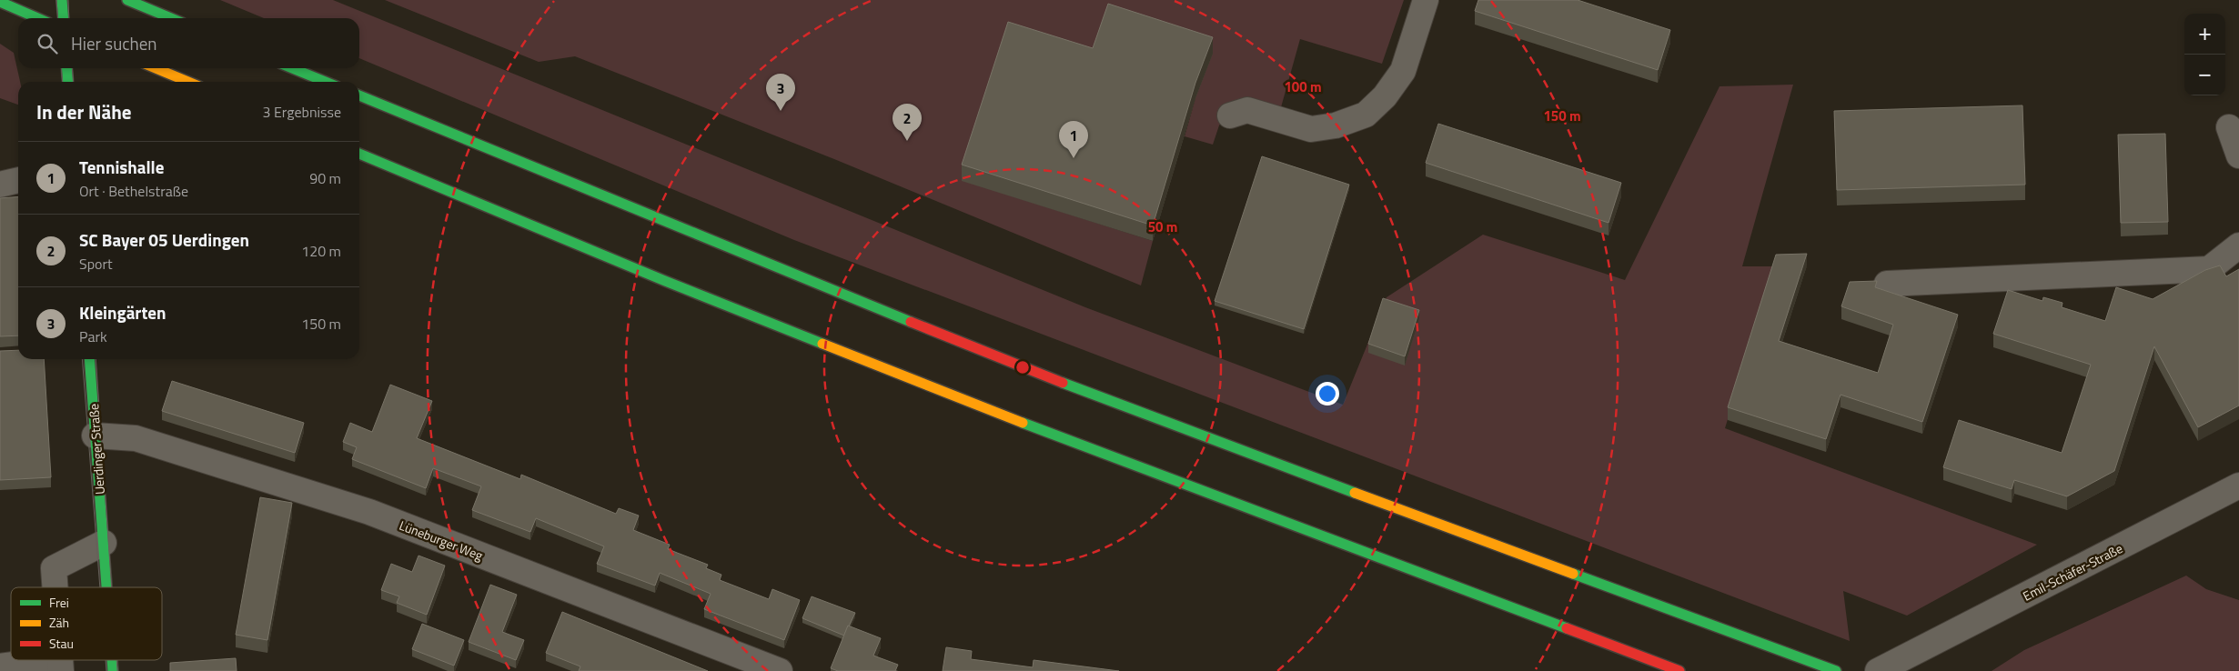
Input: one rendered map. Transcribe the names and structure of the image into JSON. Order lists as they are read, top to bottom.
{
  "streets": {
    "main road": ["Uerdinger Straße"],
    "street": ["Lüneburger Weg", "Emil-Schäfer-Straße"]
  },
  "crossings": [
    ["Uerdinger Straße", "Lüneburger Weg"]
  ],
  "legend": ["Frei", "Zäh", "Stau"],
  "page": {
    "map_buttons": ["+", "−"],
    "search": "Hier suchen",
    "pins": ["3", "2", "1"],
    "heading": ["In der Nähe", "3 Ergebnisse"],
    "list": [
      {
        "mark": "1",
        "name": "Tennishalle",
        "note": "Ort · Bethelstraße",
        "value": "90 m"
      },
      {
        "mark": "2",
        "name": "SC Bayer 05 Uerdingen",
        "note": "Sport",
        "value": "120 m"
      },
      {
        "mark": "3",
        "name": "Kleingärten",
        "note": "Park",
        "value": "150 m"
      }
    ]
  },
  "rings": ["100 m", "150 m", "50 m"]
}
